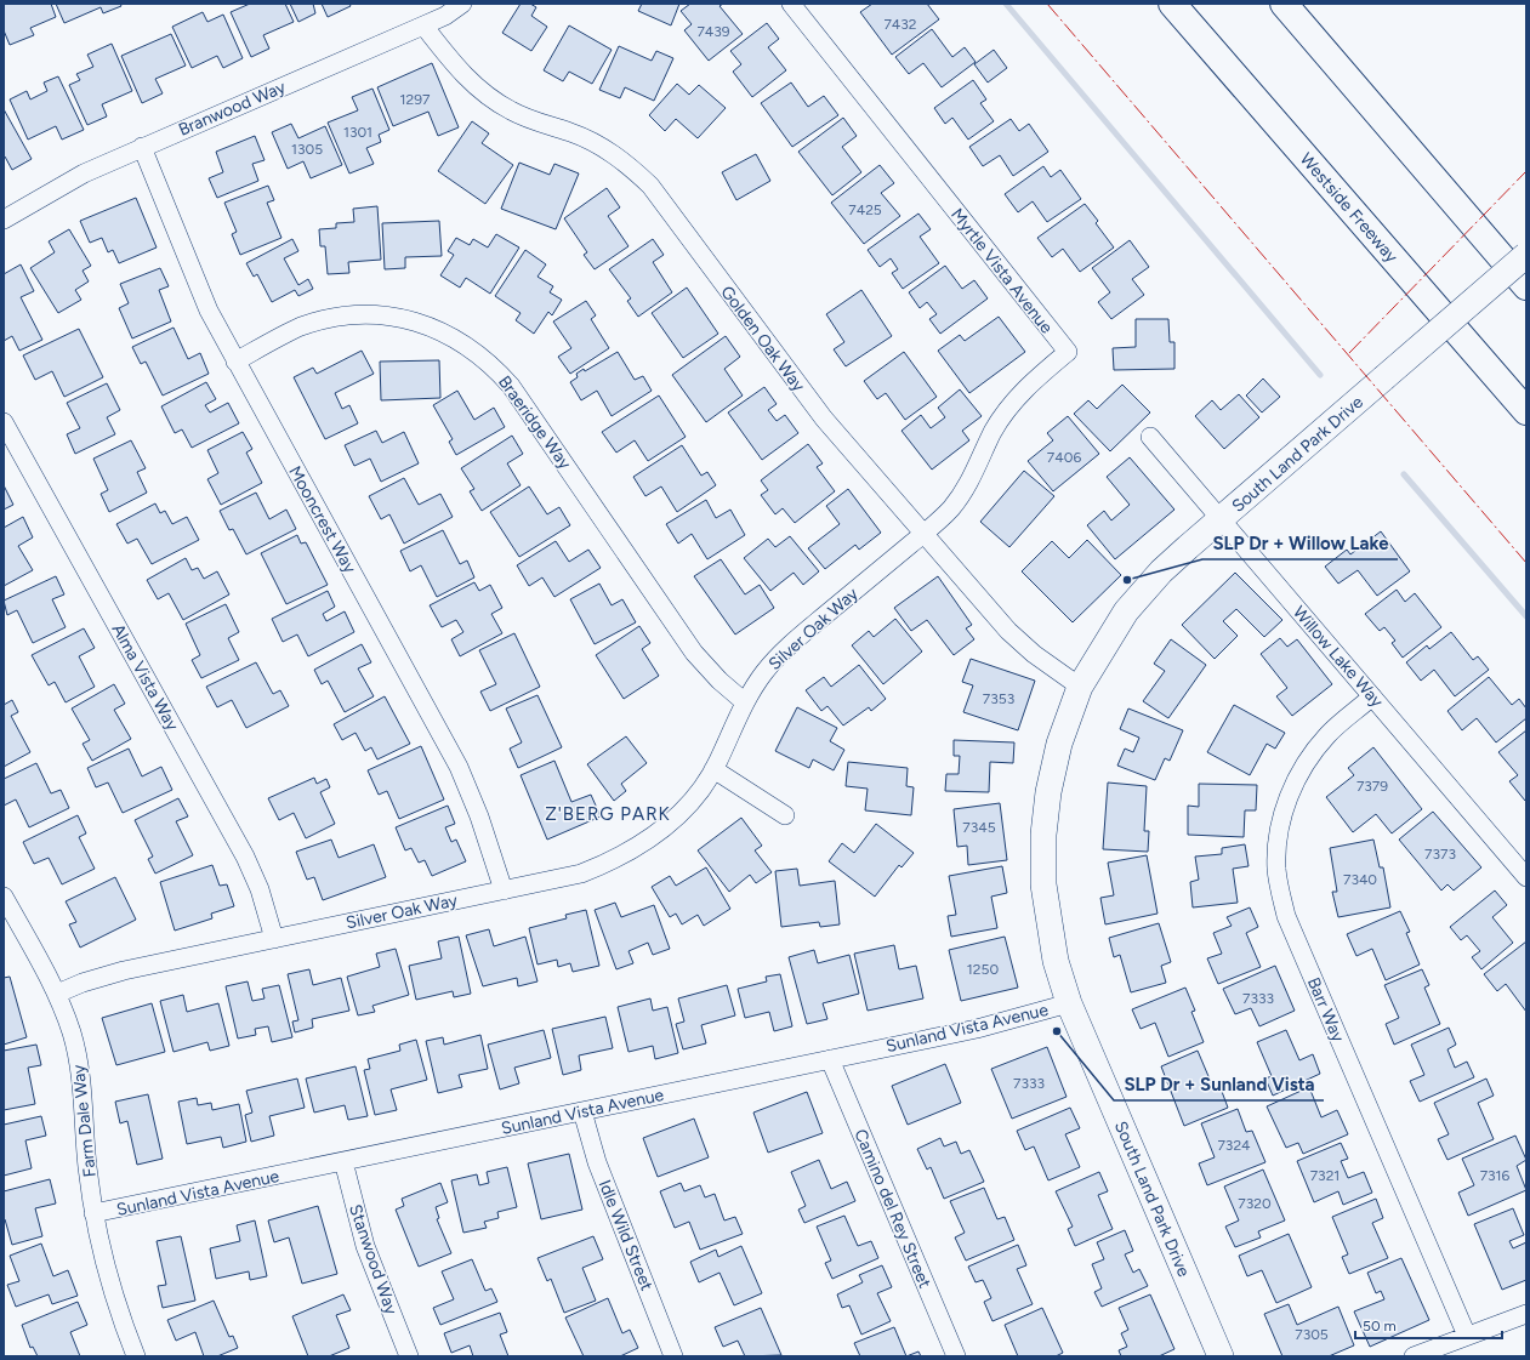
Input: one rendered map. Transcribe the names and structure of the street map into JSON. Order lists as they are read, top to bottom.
{
  "streets": {
    "highway": ["Westside Freeway"],
    "street": [
      "Branwood Way",
      "Myrtle Vista Avenue",
      "Golden Oak Way",
      "Braeridge Way",
      "South Land Park Drive",
      "Mooncrest Way",
      "Silver Oak Way",
      "Willow Lake Way",
      "Alma Vista Way",
      "Barr Way",
      "Sunland Vista Avenue",
      "Farm Dale Way",
      "Camino del Rey Street",
      "Idle Wild Street",
      "Stanwood Way"
    ]
  },
  "crossings": [
    ["Branwood Way", "Golden Oak Way"],
    ["Branwood Way", "Mooncrest Way"],
    ["Myrtle Vista Avenue", "Golden Oak Way"],
    ["Myrtle Vista Avenue", "Silver Oak Way"],
    ["Golden Oak Way", "South Land Park Drive"],
    ["Golden Oak Way", "Silver Oak Way"],
    ["Braeridge Way", "Mooncrest Way"],
    ["Braeridge Way", "Silver Oak Way"],
    ["South Land Park Drive", "Willow Lake Way"],
    ["South Land Park Drive", "Sunland Vista Avenue"],
    ["Mooncrest Way", "Silver Oak Way"],
    ["Silver Oak Way", "Alma Vista Way"],
    ["Silver Oak Way", "Farm Dale Way"],
    ["Willow Lake Way", "Barr Way"],
    ["Sunland Vista Avenue", "Farm Dale Way"],
    ["Sunland Vista Avenue", "Camino del Rey Street"],
    ["Sunland Vista Avenue", "Idle Wild Street"],
    ["Sunland Vista Avenue", "Stanwood Way"]
  ],
  "districts": ["Z'BERG PARK"],
  "places": ["SLP Dr + Willow Lake", "SLP Dr + Sunland Vista"],
  "house_numbers": [
    "7432",
    "7439",
    "1297",
    "1301",
    "1305",
    "7425",
    "7406",
    "7353",
    "7379",
    "7345",
    "7373",
    "7340",
    "1250",
    "7333",
    "7333",
    "7324",
    "7321",
    "7316",
    "7320",
    "7305"
  ],
  "scale_bar": "50 m"
}
